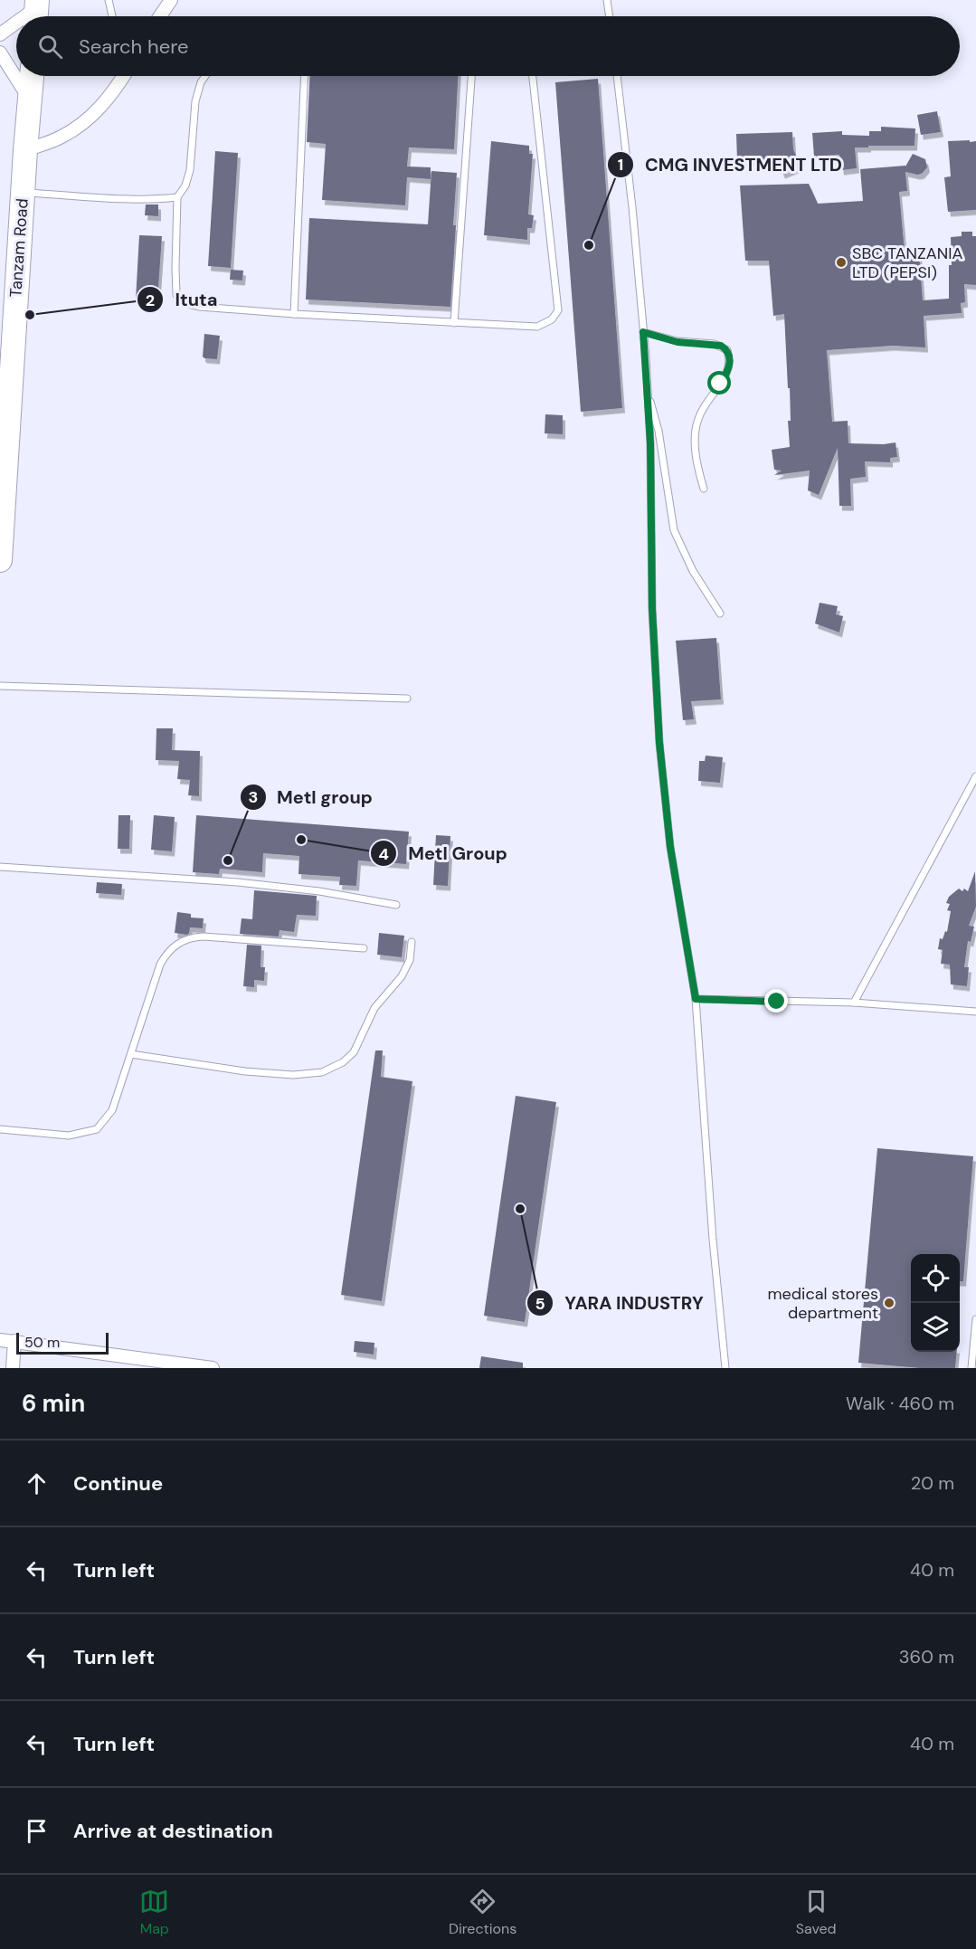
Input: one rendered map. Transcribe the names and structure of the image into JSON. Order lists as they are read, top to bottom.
{
  "streets": {
    "highway": ["Tanzam Road"]
  },
  "places": [
    "CMG INVESTMENT LTD",
    "SBC TANZANIA LTD (PEPSI)",
    "Ituta",
    "Metl Group",
    "Metl group",
    "YARA INDUSTRY",
    "medical stores department"
  ],
  "scale_bar": "50 m",
  "page": {
    "search": "Search here",
    "scale": "50 m",
    "heading": ["6 min", "Walk · 460 m"],
    "list": [
      ["Continue", "20 m"],
      ["Turn left", "40 m"],
      ["Turn left", "360 m"],
      ["Turn left", "40 m"],
      "Arrive at destination"
    ],
    "nav": ["Map", "Directions", "Saved"]
  }
}
